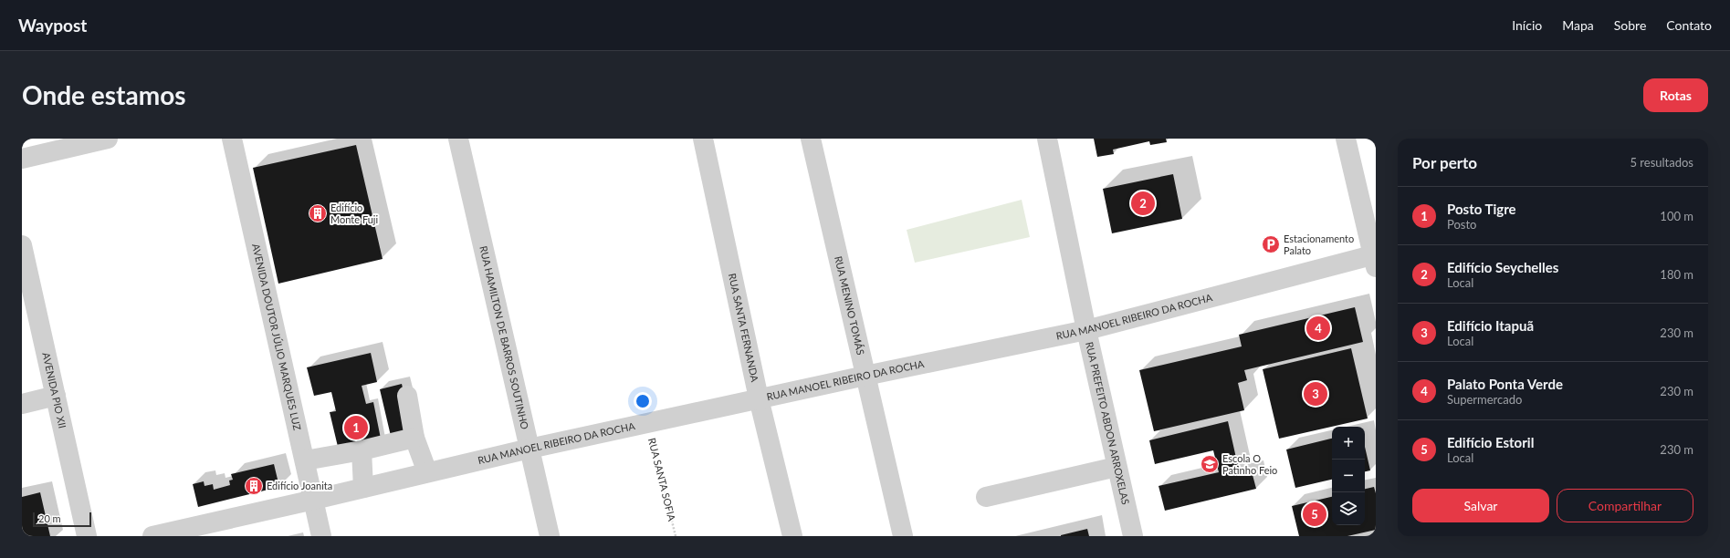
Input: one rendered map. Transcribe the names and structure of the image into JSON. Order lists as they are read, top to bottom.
{
  "streets": {
    "street": [
      "RUA MENINO TOMÁS",
      "RUA MANOEL RIBEIRO DA ROCHA",
      "RUA SANTA FERNANDA",
      "AVENIDA DOUTOR JÚLIO MARQUES LUZ",
      "RUA HAMILTON DE BARROS SOUTINHO",
      "AVENIDA PIO XII",
      "RUA PREFEITO ABDON ARROXELAS"
    ],
    "path": ["RUA SANTA SOFIA"]
  },
  "crossings": [
    ["RUA MENINO TOMÁS", "RUA MANOEL RIBEIRO DA ROCHA"],
    ["RUA MANOEL RIBEIRO DA ROCHA", "RUA SANTA FERNANDA"],
    ["RUA MANOEL RIBEIRO DA ROCHA", "AVENIDA DOUTOR JÚLIO MARQUES LUZ"],
    ["RUA MANOEL RIBEIRO DA ROCHA", "RUA HAMILTON DE BARROS SOUTINHO"],
    ["RUA MANOEL RIBEIRO DA ROCHA", "RUA PREFEITO ABDON ARROXELAS"],
    ["RUA MANOEL RIBEIRO DA ROCHA", "RUA SANTA SOFIA"]
  ],
  "places": {
    "building": ["Edifício Monte Fuji", "Edifício Joanita"],
    "parking": ["Estacionamento Palato"],
    "school or university": ["Escola O Patinho Feio"]
  },
  "scale_bar": "20 m",
  "page": {
    "header": "Waypost",
    "nav": [
      "Início",
      "Mapa",
      "Sobre",
      "Contato"
    ],
    "buttons": [
      "Rotas",
      ["Salvar", "Compartilhar"]
    ],
    "title": "Onde estamos",
    "heading": ["Por perto", "5 resultados"],
    "list": [
      {
        "mark": "1",
        "name": "Posto Tigre",
        "note": "Posto",
        "value": "100 m"
      },
      {
        "mark": "2",
        "name": "Edifício Seychelles",
        "note": "Local",
        "value": "180 m"
      },
      {
        "mark": "3",
        "name": "Edifício Itapuã",
        "note": "Local",
        "value": "230 m"
      },
      {
        "mark": "4",
        "name": "Palato Ponta Verde",
        "note": "Supermercado",
        "value": "230 m"
      },
      {
        "mark": "5",
        "name": "Edifício Estoril",
        "note": "Local",
        "value": "230 m"
      }
    ],
    "pins": [
      "2",
      "4",
      "3",
      "1",
      "5"
    ],
    "map_buttons": ["+", "−"],
    "scale": "20 m"
  }
}
